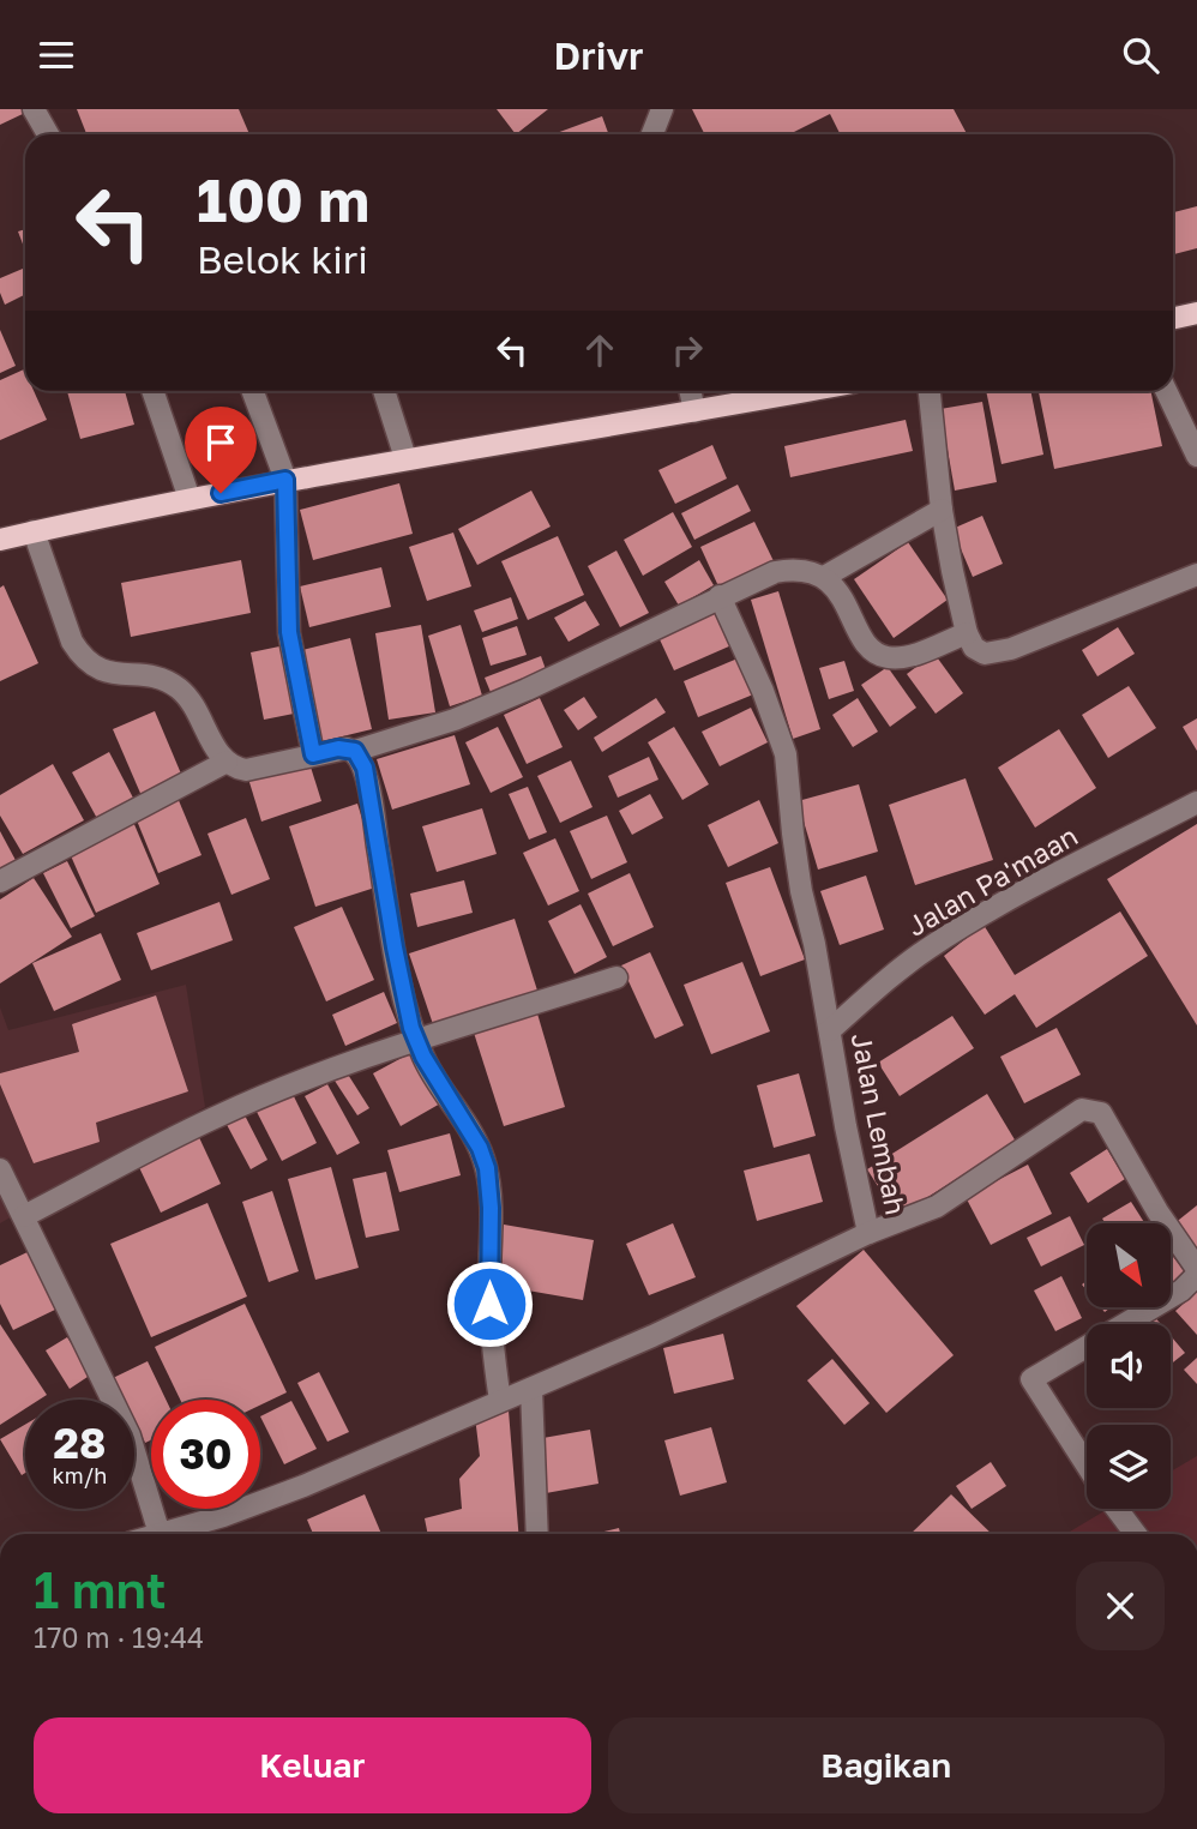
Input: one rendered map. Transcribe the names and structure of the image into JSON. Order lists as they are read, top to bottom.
{
  "streets": {
    "street": ["Jalan Pa'maan", "Jalan Lembah"]
  },
  "crossings": [
    ["Jalan Pa'maan", "Jalan Lembah"]
  ],
  "north": "bottom right",
  "page": {
    "header": "Drivr",
    "turn": ["100 m", "Belok kiri"],
    "speed": "28 km/h",
    "limit": "30",
    "heading": ["1 mnt", "170 m · 19:44"],
    "buttons": ["Keluar", "Bagikan"]
  }
}
